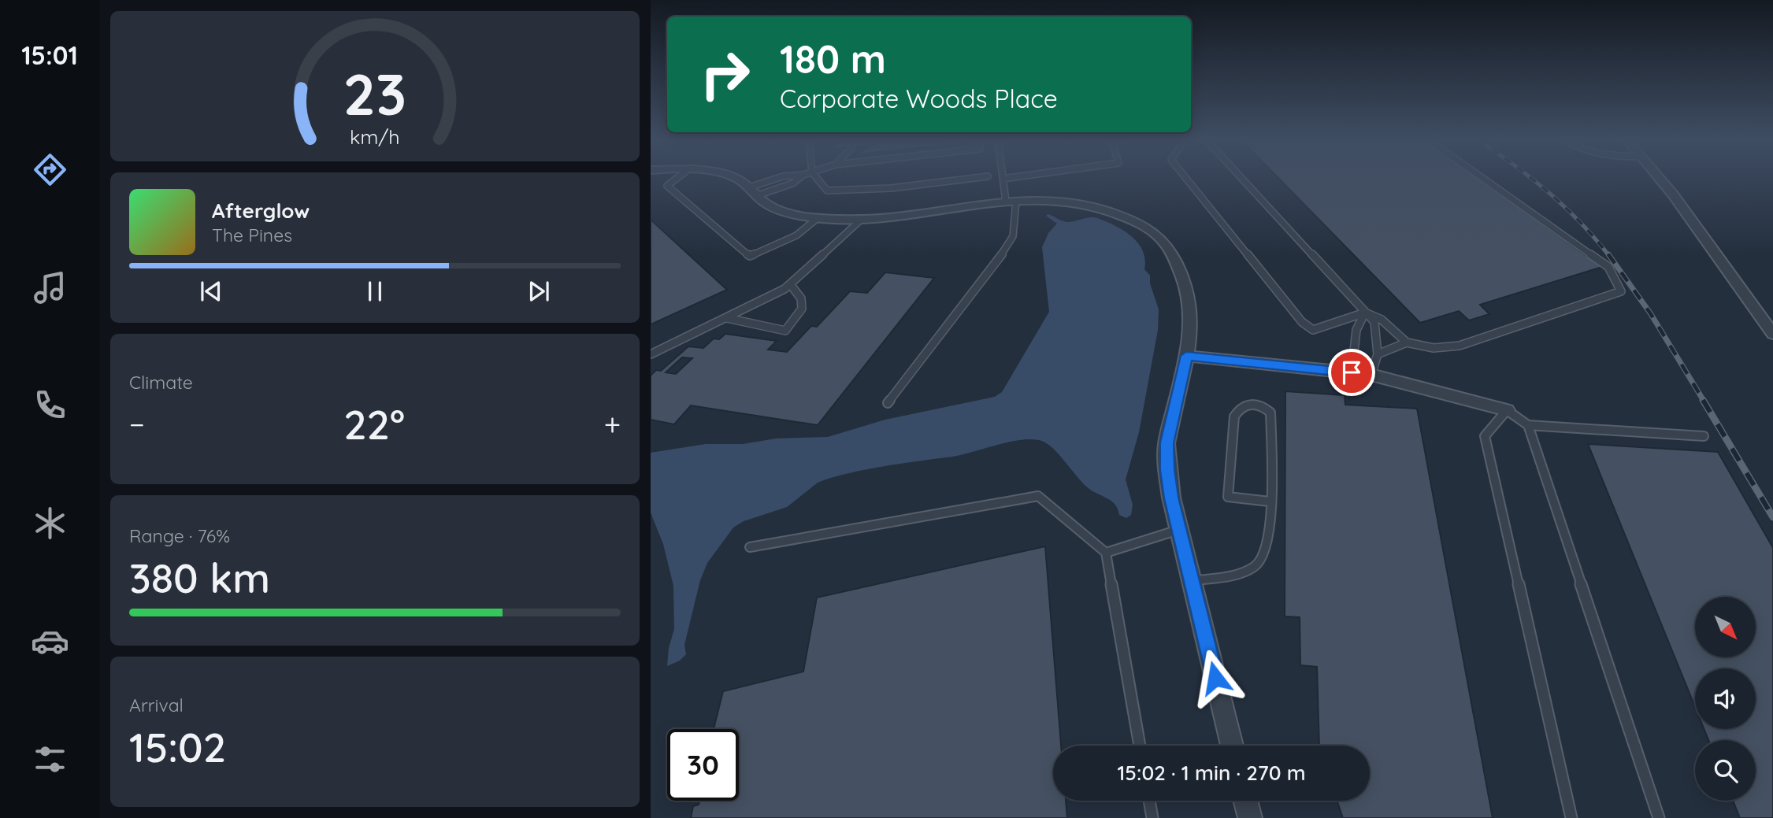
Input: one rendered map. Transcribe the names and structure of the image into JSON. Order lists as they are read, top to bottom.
{
  "north": "bottom right",
  "page": {
    "tabs": "15:01",
    "turn": ["180 m", "Corporate Woods Place"],
    "song": ["Afterglow", "The Pines"],
    "tile": [
      "Climate",
      ["Range · 76%", "380 km"],
      ["Arrival", "15:02"]
    ],
    "heat": ["−", "22°", "+"],
    "limit": "30",
    "trip": "15:02 · 1 min · 270 m",
    "gauge": ["23", "km/h"]
  }
}
